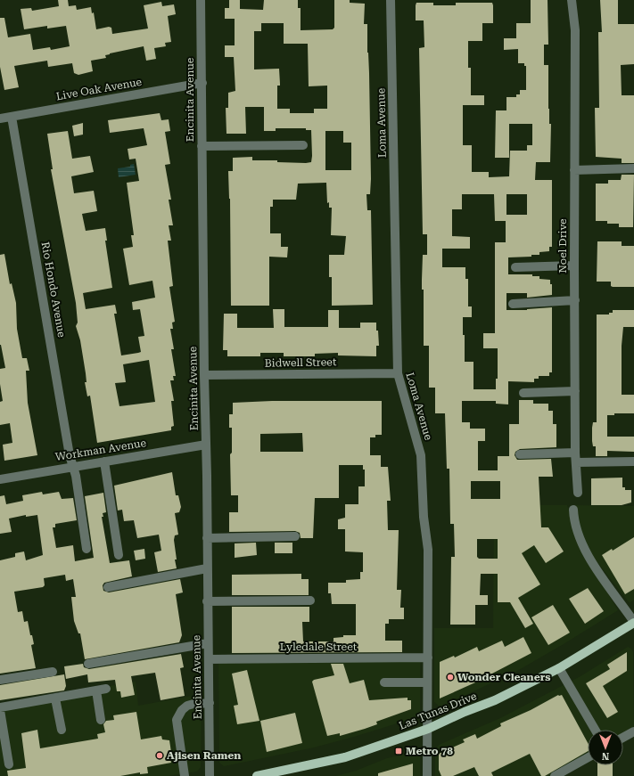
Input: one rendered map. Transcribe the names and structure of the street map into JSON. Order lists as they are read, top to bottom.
{
  "streets": {
    "main road": ["Las Tunas Drive"],
    "street": [
      "Live Oak Avenue",
      "Encinita Avenue",
      "Loma Avenue",
      "Noel Drive",
      "Rio Hondo Avenue",
      "Bidwell Street",
      "Workman Avenue",
      "Lyledale Street"
    ]
  },
  "crossings": [
    ["Live Oak Avenue", "Encinita Avenue"],
    ["Live Oak Avenue", "Rio Hondo Avenue"],
    ["Encinita Avenue", "Bidwell Street"],
    ["Encinita Avenue", "Workman Avenue"],
    ["Encinita Avenue", "Lyledale Street"],
    ["Loma Avenue", "Bidwell Street"],
    ["Loma Avenue", "Lyledale Street"],
    ["Loma Avenue", "Las Tunas Drive"],
    ["Rio Hondo Avenue", "Workman Avenue"]
  ],
  "places": {
    "other": ["Wonder Cleaners", "Ajisen Ramen"],
    "transit": ["Metro 78"]
  },
  "north": "bottom"
}
